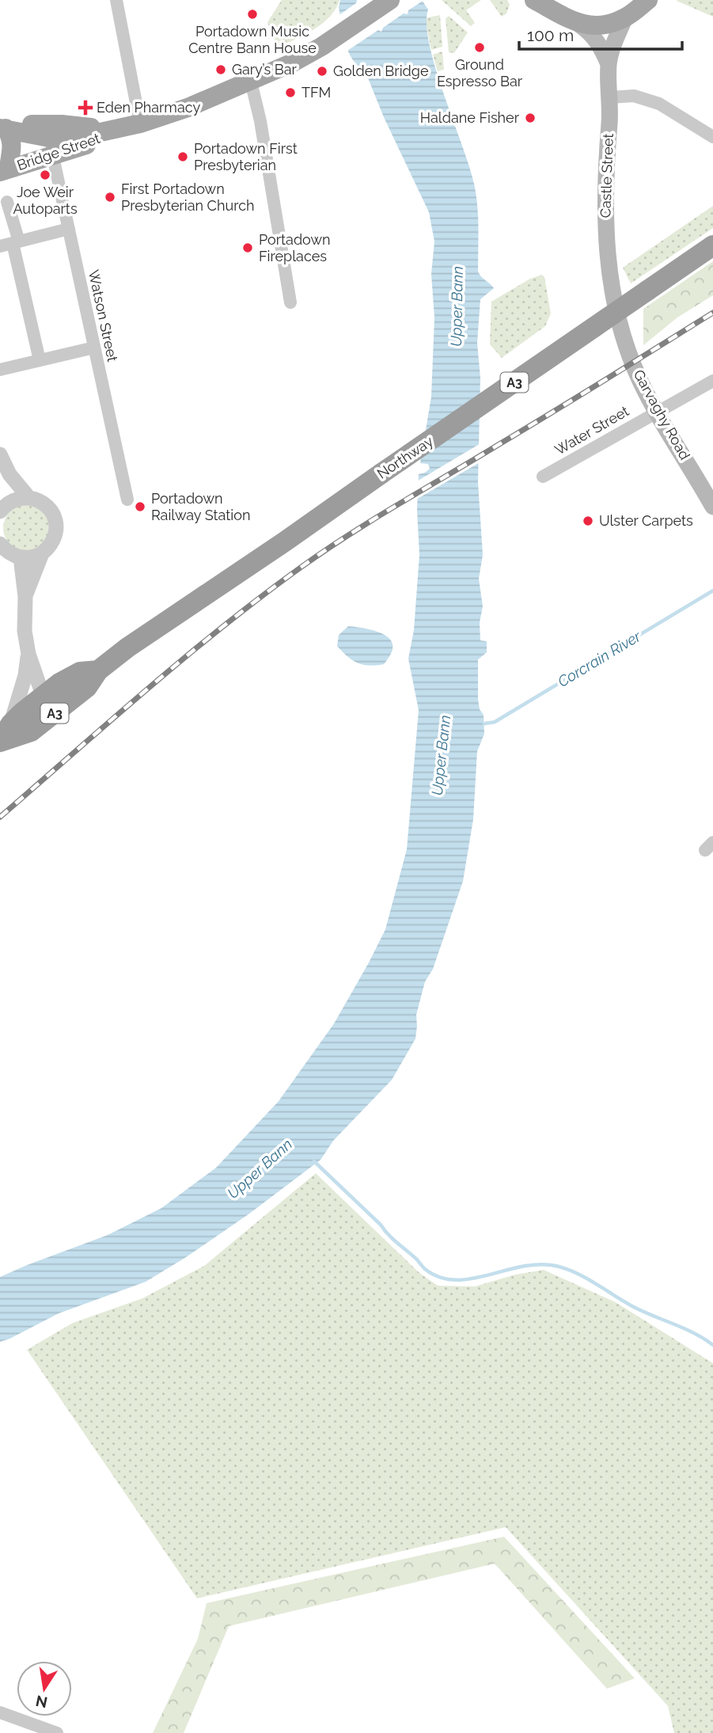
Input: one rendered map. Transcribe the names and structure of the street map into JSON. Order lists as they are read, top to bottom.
{
  "streets": {
    "highway": ["A3", "Northway"],
    "main road": ["Bridge Street", "Castle Street", "Garvaghy Road"],
    "street": ["Watson Street", "Water Street"]
  },
  "crossings": [
    ["Bridge Street", "Watson Street"],
    ["Castle Street", "Garvaghy Road"],
    ["Garvaghy Road", "Water Street"]
  ],
  "water": ["Upper Bann", "Corcrain River"],
  "places": {
    "other": [
      "Portadown Music Centre Bann House",
      "Ground Espresso Bar",
      "Gary’s Bar",
      "Golden Bridge",
      "TFM",
      "Haldane Fisher",
      "Portadown First Presbyterian",
      "Joe Weir Autoparts",
      "First Portadown Presbyterian Church",
      "Portadown Fireplaces",
      "Portadown Railway Station",
      "Ulster Carpets"
    ],
    "health": ["Eden Pharmacy"]
  },
  "scale_bar": "100 m",
  "north": "bottom"
}
